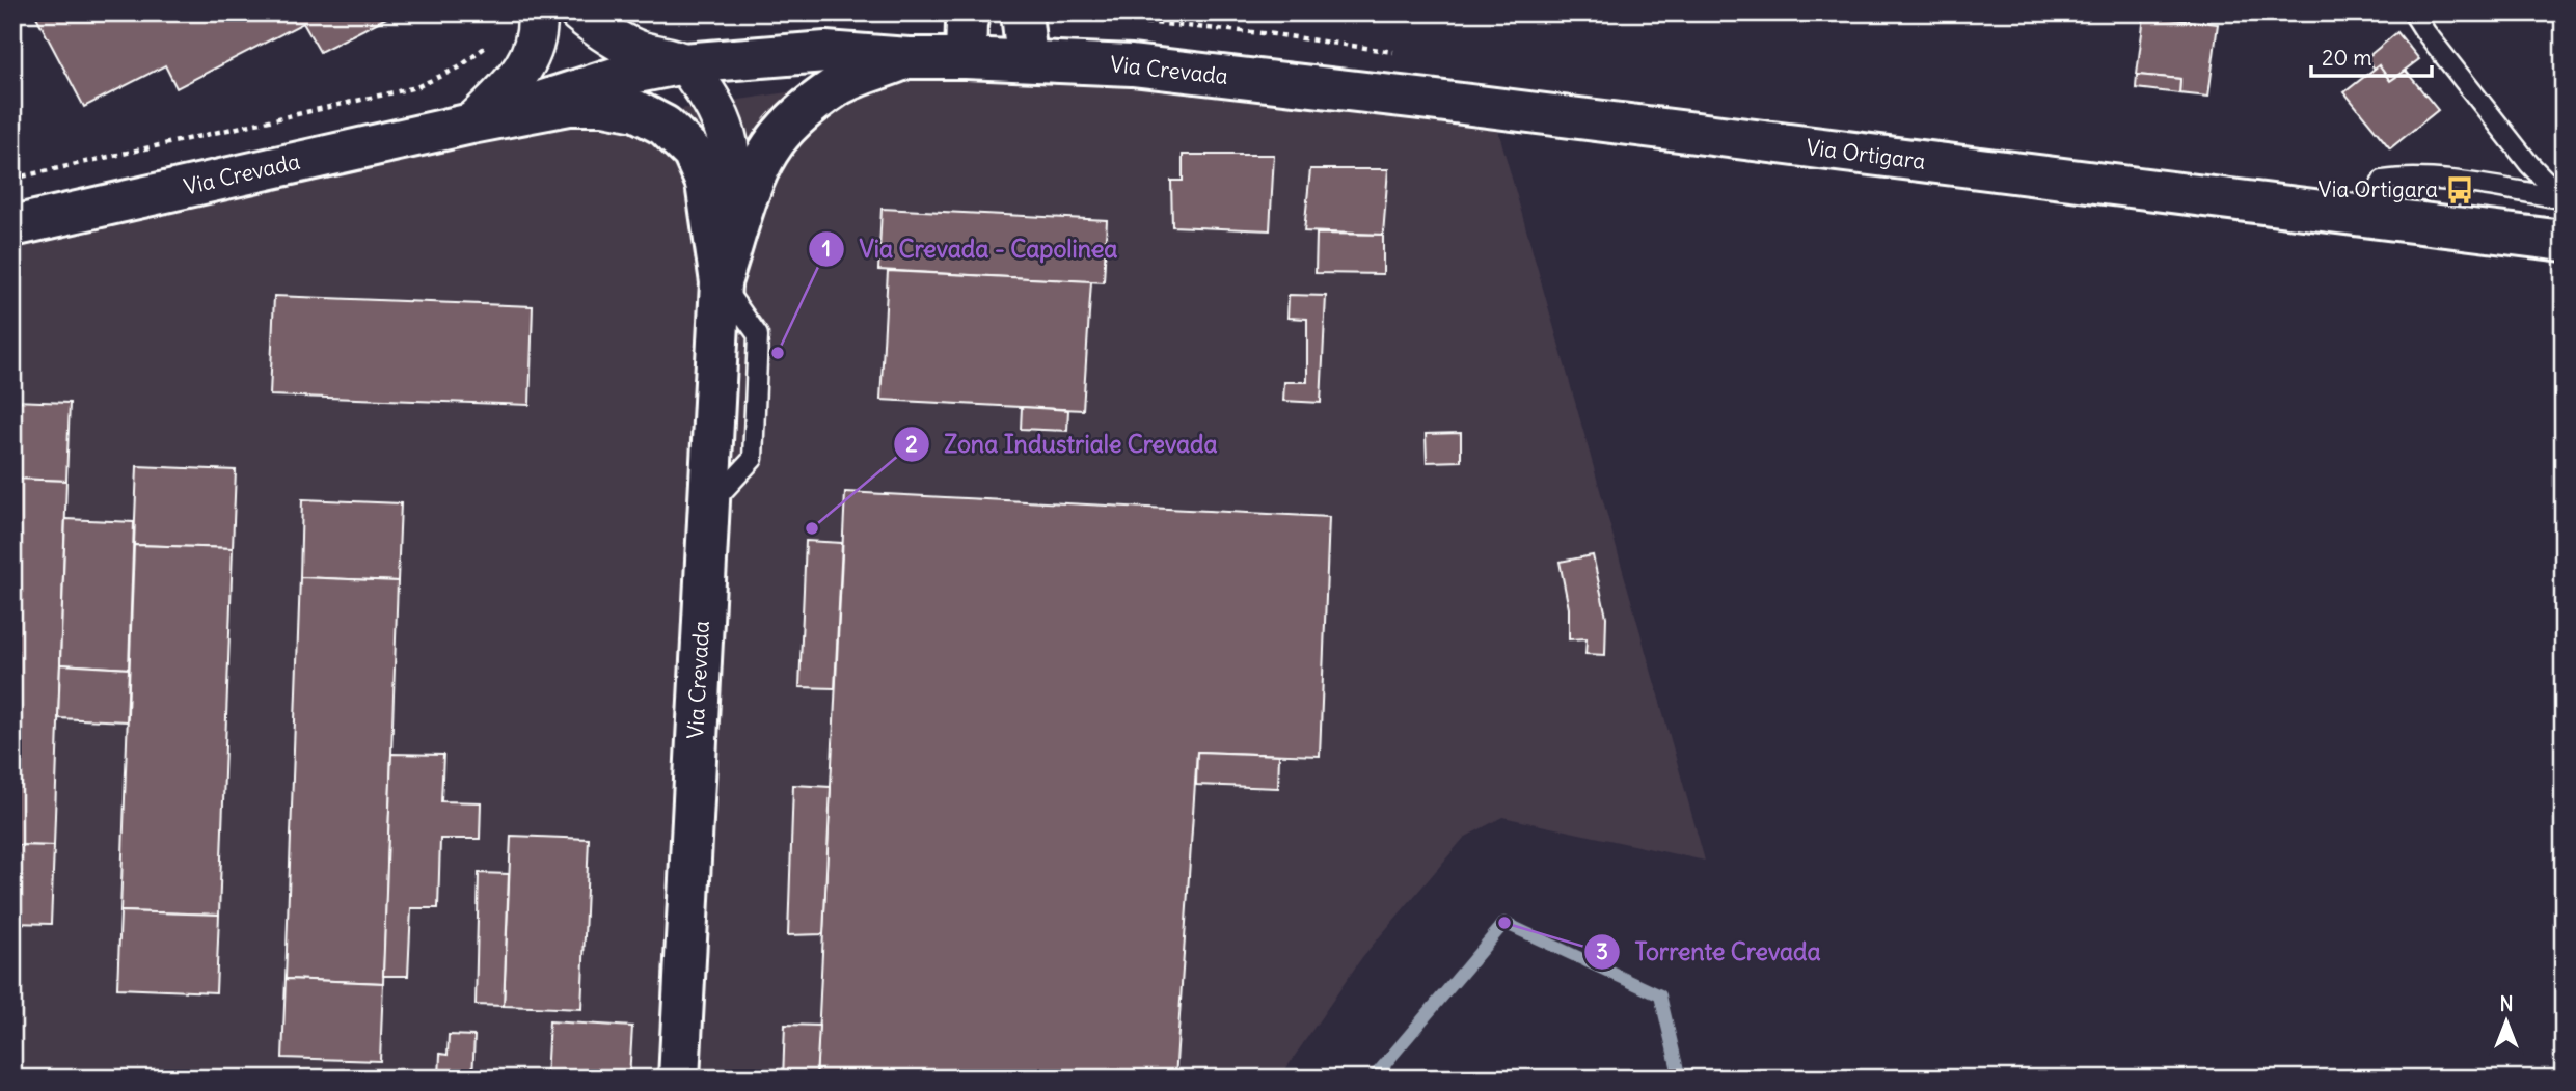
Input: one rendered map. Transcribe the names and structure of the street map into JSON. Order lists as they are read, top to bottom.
{
  "streets": {
    "main road": ["Via Crevada", "Via Ortigara"]
  },
  "crossings": [
    ["Via Crevada", "Via Ortigara"]
  ],
  "places": {
    "bus stop": ["Via Ortigara"],
    "other": ["Via Crevada - Capolinea", "Zona Industriale Crevada", "Torrente Crevada"]
  },
  "scale_bar": "20 m",
  "north": "top"
}
